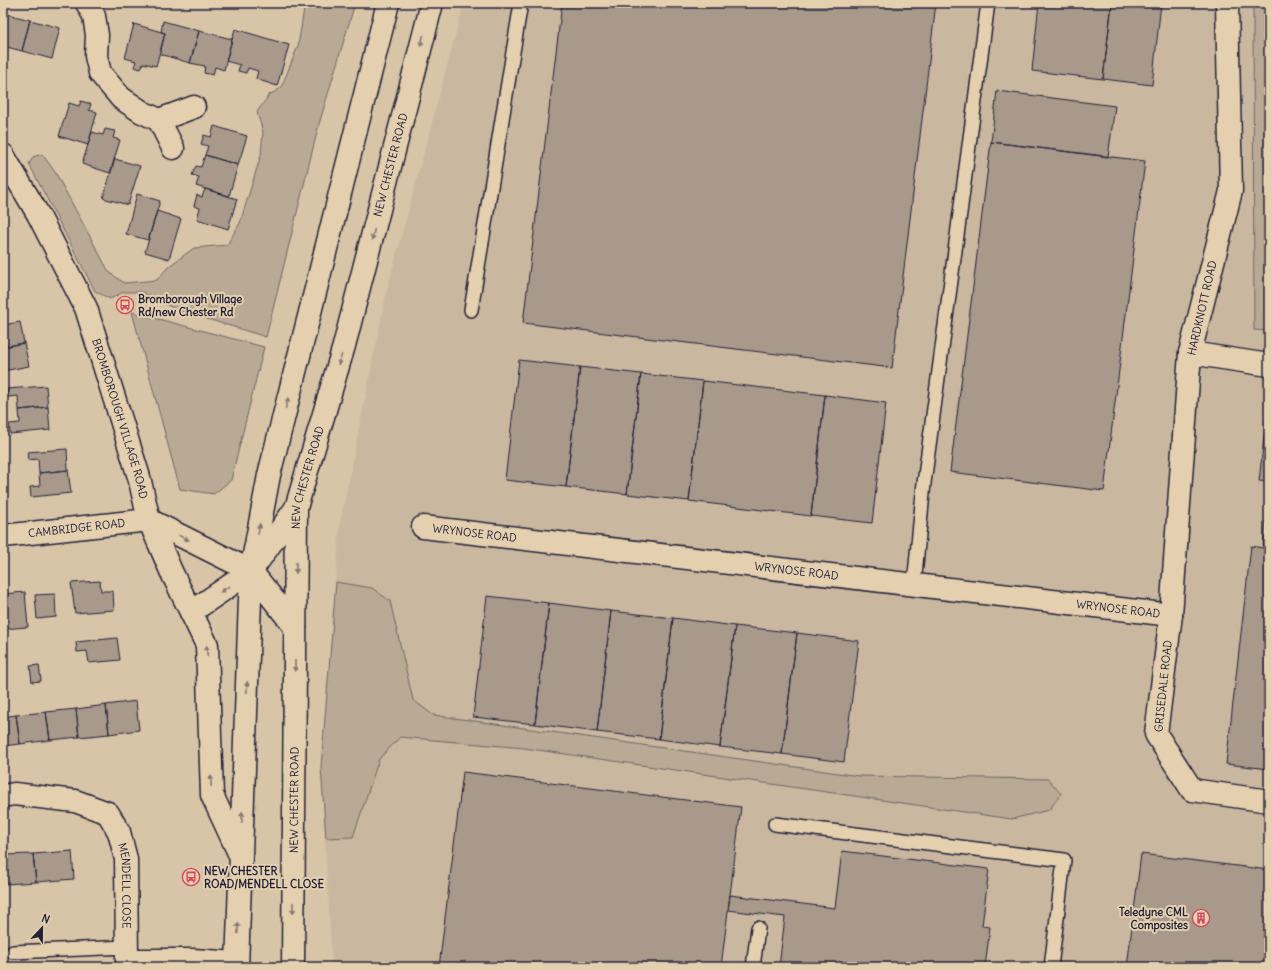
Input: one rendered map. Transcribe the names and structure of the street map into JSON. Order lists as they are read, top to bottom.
{
  "streets": {
    "main road": [
      "NEW CHESTER ROAD",
      "HARDKNOTT ROAD",
      "BROMBOROUGH VILLAGE ROAD",
      "CAMBRIDGE ROAD",
      "WRYNOSE ROAD",
      "GRISEDALE ROAD",
      "MENDELL CLOSE"
    ]
  },
  "crossings": [
    ["HARDKNOTT ROAD", "WRYNOSE ROAD"],
    ["HARDKNOTT ROAD", "GRISEDALE ROAD"],
    ["BROMBOROUGH VILLAGE ROAD", "CAMBRIDGE ROAD"],
    ["WRYNOSE ROAD", "GRISEDALE ROAD"]
  ],
  "places": {
    "bus stop": ["Bromborough Village Rd/new Chester Rd", "NEW CHESTER ROAD/MENDELL CLOSE"],
    "building": ["Teledyne CML Composites"]
  },
  "north": "top"
}
